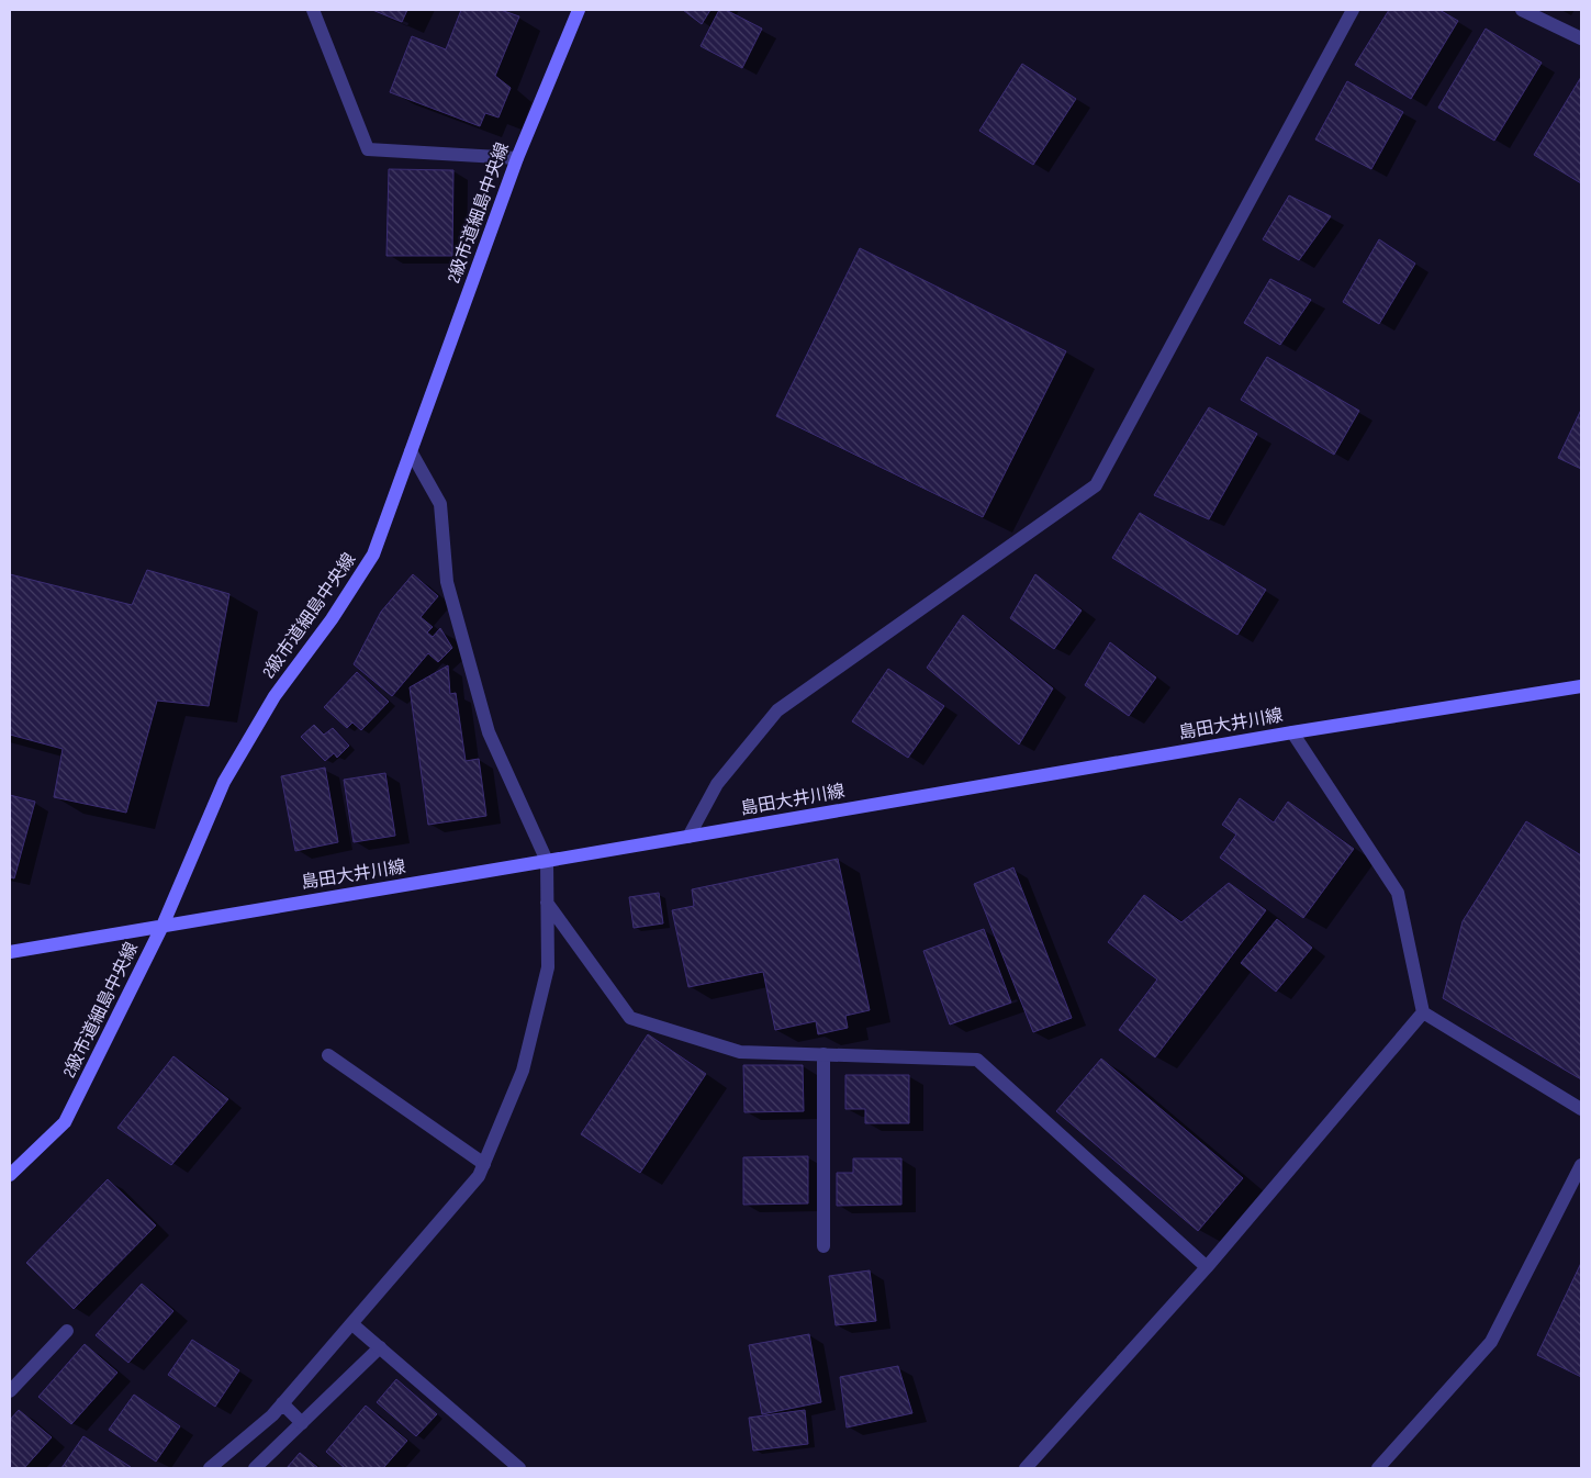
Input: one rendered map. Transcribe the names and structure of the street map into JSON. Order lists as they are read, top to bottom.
{
  "streets": {
    "main road": ["2級市道細島中央線", "島田大井川線"]
  },
  "crossings": [
    ["2級市道細島中央線", "島田大井川線"]
  ]
}
